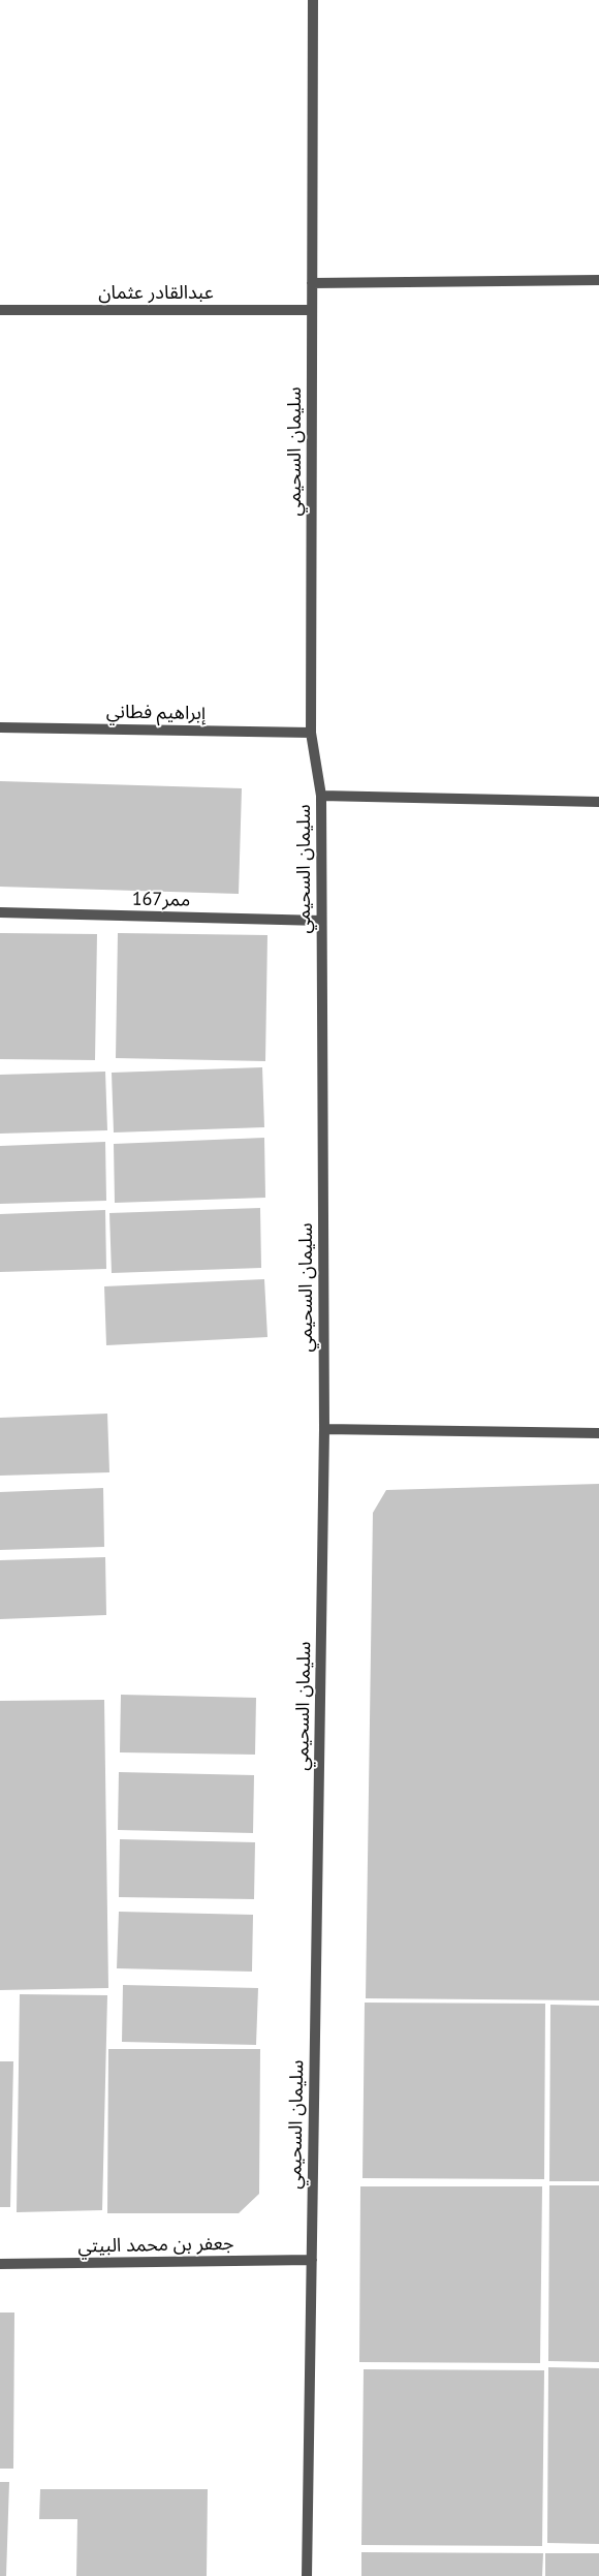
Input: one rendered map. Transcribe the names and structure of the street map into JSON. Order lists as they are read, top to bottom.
{
  "streets": {
    "street": [
      "عبدالقادر عثمان",
      "سليمان السحيمي",
      "إبراهيم فطاني",
      "ممر167",
      "جعفر بن محمد البيتي"
    ]
  },
  "crossings": [
    ["عبدالقادر عثمان", "سليمان السحيمي"],
    ["سليمان السحيمي", "إبراهيم فطاني"],
    ["سليمان السحيمي", "ممر167"],
    ["سليمان السحيمي", "جعفر بن محمد البيتي"]
  ]
}
